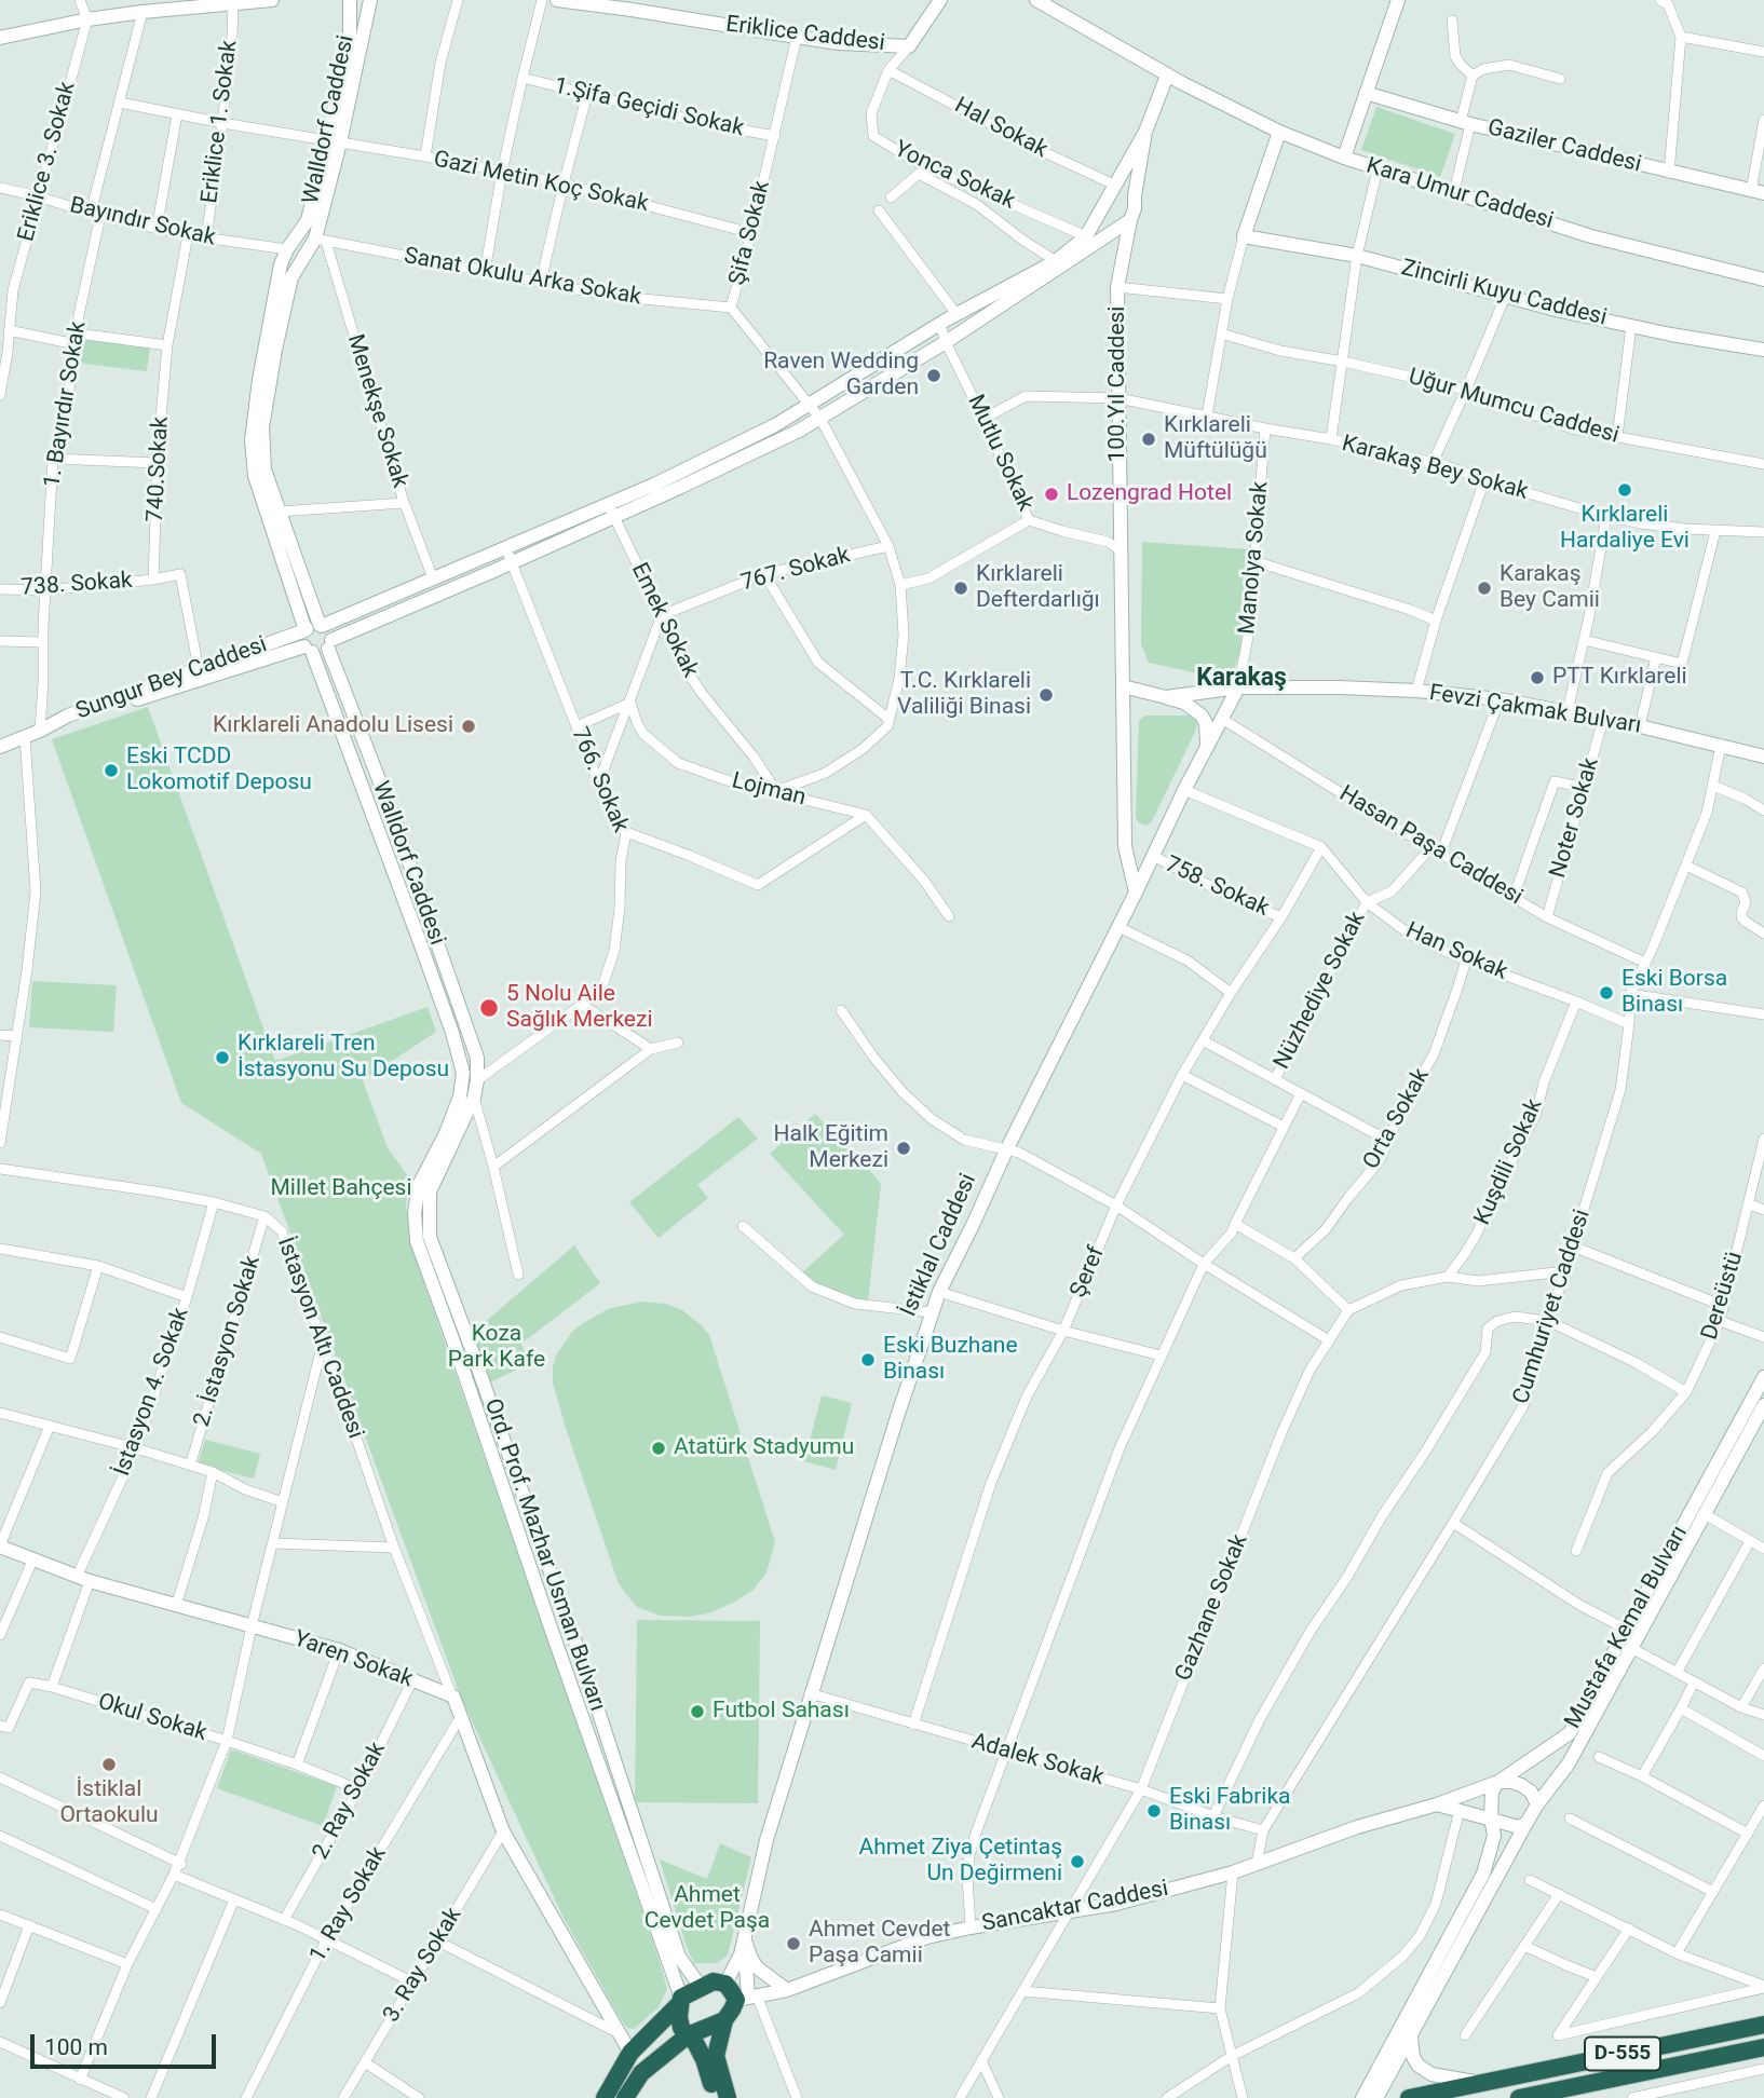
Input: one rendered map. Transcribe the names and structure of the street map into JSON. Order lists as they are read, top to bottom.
{
  "streets": {
    "highway": ["D-555"],
    "street": [
      "Eriklice Caddesi",
      "1.Şifa Geçidi Sokak",
      "Walldorf Caddesi",
      "Eriklice 1. Sokak",
      "Hal Sokak",
      "Gaziler Caddesi",
      "Eriklice 3. Sokak",
      "Yonca Sokak",
      "Gazi Metin Koç Sokak",
      "Kara Umur Caddesi",
      "Bayındır Sokak",
      "Şifa Sokak",
      "Sanat Okulu Arka Sokak",
      "Zincirli Kuyu Caddesi",
      "100.Yıl Caddesi",
      "1. Bayırdır Sokak",
      "Uğur Mumcu Caddesi",
      "Menekşe Sokak",
      "Mutlu Sokak",
      "Karakaş Bey Sokak",
      "740.Sokak",
      "Manolya Sokak",
      "767. Sokak",
      "738. Sokak",
      "Emek Sokak",
      "Sungur Bey Caddesi",
      "Fevzi Çakmak Bulvarı",
      "766. Sokak",
      "Lojman",
      "Noter Sokak",
      "Hasan Paşa Caddesi",
      "758. Sokak",
      "Han Sokak",
      "Nüzhediye Sokak",
      "Orta Sokak",
      "Kuşdili Sokak",
      "İstiklal Caddesi",
      "Şeref",
      "Dereüstü",
      "Cumhuriyet Caddesi",
      "İstasyon Altı Caddesi",
      "2. İstasyon Sokak",
      "İstasyon 4. Sokak",
      "Ord. Prof. Mazhar Usman Bulvarı",
      "Gazhane Sokak",
      "Mustafa Kemal Bulvarı",
      "Yaren Sokak",
      "Okul Sokak",
      "Adalek Sokak",
      "2. Ray Sokak",
      "1. Ray Sokak",
      "Sancaktar Caddesi",
      "3. Ray Sokak"
    ]
  },
  "crossings": [
    ["Eriklice Caddesi", "Yonca Sokak"],
    ["Eriklice Caddesi", "Şifa Sokak"],
    ["1.Şifa Geçidi Sokak", "Şifa Sokak"],
    ["Walldorf Caddesi", "Gazi Metin Koç Sokak"],
    ["Walldorf Caddesi", "Bayındır Sokak"],
    ["Walldorf Caddesi", "Sanat Okulu Arka Sokak"],
    ["Walldorf Caddesi", "Menekşe Sokak"],
    ["Walldorf Caddesi", "Sungur Bey Caddesi"],
    ["Walldorf Caddesi", "766. Sokak"],
    ["Walldorf Caddesi", "Ord. Prof. Mazhar Usman Bulvarı"],
    ["Eriklice 1. Sokak", "Gazi Metin Koç Sokak"],
    ["Eriklice 1. Sokak", "Bayındır Sokak"],
    ["Hal Sokak", "Yonca Sokak"],
    ["Hal Sokak", "100.Yıl Caddesi"],
    ["Hal Sokak", "Sungur Bey Caddesi"],
    ["Eriklice 3. Sokak", "Bayındır Sokak"],
    ["Yonca Sokak", "Sungur Bey Caddesi"],
    ["Gazi Metin Koç Sokak", "Şifa Sokak"],
    ["Gazi Metin Koç Sokak", "1. Bayırdır Sokak"],
    ["Kara Umur Caddesi", "100.Yıl Caddesi"],
    ["Kara Umur Caddesi", "Karakaş Bey Sokak"],
    ["Bayındır Sokak", "1. Bayırdır Sokak"],
    ["Bayındır Sokak", "740.Sokak"],
    ["Şifa Sokak", "Sanat Okulu Arka Sokak"],
    ["Şifa Sokak", "Sungur Bey Caddesi"],
    ["Sanat Okulu Arka Sokak", "Menekşe Sokak"],
    ["Zincirli Kuyu Caddesi", "Karakaş Bey Sokak"],
    ["100.Yıl Caddesi", "Mutlu Sokak"],
    ["100.Yıl Caddesi", "Sungur Bey Caddesi"],
    ["100.Yıl Caddesi", "Fevzi Çakmak Bulvarı"],
    ["100.Yıl Caddesi", "İstiklal Caddesi"],
    ["1. Bayırdır Sokak", "738. Sokak"],
    ["1. Bayırdır Sokak", "Sungur Bey Caddesi"],
    ["Uğur Mumcu Caddesi", "Karakaş Bey Sokak"],
    ["Menekşe Sokak", "Sungur Bey Caddesi"],
    ["Mutlu Sokak", "Sungur Bey Caddesi"],
    ["740.Sokak", "738. Sokak"],
    ["Manolya Sokak", "Fevzi Çakmak Bulvarı"],
    ["Manolya Sokak", "İstiklal Caddesi"],
    ["767. Sokak", "Emek Sokak"],
    ["Emek Sokak", "Sungur Bey Caddesi"],
    ["Emek Sokak", "Lojman"],
    ["Sungur Bey Caddesi", "766. Sokak"],
    ["Fevzi Çakmak Bulvarı", "Noter Sokak"],
    ["Fevzi Çakmak Bulvarı", "İstiklal Caddesi"],
    ["Fevzi Çakmak Bulvarı", "Cumhuriyet Caddesi"],
    ["766. Sokak", "Ord. Prof. Mazhar Usman Bulvarı"],
    ["Noter Sokak", "Hasan Paşa Caddesi"],
    ["Hasan Paşa Caddesi", "İstiklal Caddesi"],
    ["Hasan Paşa Caddesi", "Cumhuriyet Caddesi"],
    ["758. Sokak", "İstiklal Caddesi"],
    ["758. Sokak", "Şeref"],
    ["Han Sokak", "Nüzhediye Sokak"],
    ["Han Sokak", "Orta Sokak"],
    ["Han Sokak", "Kuşdili Sokak"],
    ["Han Sokak", "İstiklal Caddesi"],
    ["Han Sokak", "Şeref"],
    ["Han Sokak", "Cumhuriyet Caddesi"],
    ["Nüzhediye Sokak", "Adalek Sokak"],
    ["Nüzhediye Sokak", "Sancaktar Caddesi"],
    ["İstiklal Caddesi", "Adalek Sokak"],
    ["Şeref", "Adalek Sokak"],
    ["Cumhuriyet Caddesi", "Adalek Sokak"],
    ["Cumhuriyet Caddesi", "Sancaktar Caddesi"],
    ["İstasyon Altı Caddesi", "2. İstasyon Sokak"],
    ["İstasyon Altı Caddesi", "İstasyon 4. Sokak"],
    ["İstasyon Altı Caddesi", "Yaren Sokak"],
    ["İstasyon Altı Caddesi", "1. Ray Sokak"],
    ["İstasyon Altı Caddesi", "3. Ray Sokak"],
    ["İstasyon 4. Sokak", "Yaren Sokak"],
    ["Gazhane Sokak", "Adalek Sokak"],
    ["Gazhane Sokak", "Sancaktar Caddesi"],
    ["Mustafa Kemal Bulvarı", "Sancaktar Caddesi"],
    ["Yaren Sokak", "2. Ray Sokak"],
    ["Okul Sokak", "2. Ray Sokak"]
  ],
  "districts": ["Karakaş"],
  "parks": ["Millet Bahçesi", "Koza Park Kafe", "Ahmet Cevdet Paşa"],
  "places": [
    "Raven Wedding Garden",
    "Kırklareli Müftülüğü",
    "Kırklareli Hardaliye Evi",
    "Lozengrad Hotel",
    "Kırklareli Defterdarlığı",
    "Karakaş Bey Camii",
    "PTT Kırklareli",
    "T.C. Kırklareli Valiliği Binasi",
    "Kırklareli Anadolu Lisesi",
    "Eski TCDD Lokomotif Deposu",
    "Eski Borsa Binası",
    "5 Nolu Aile Sağlık Merkezi",
    "Kırklareli Tren İstasyonu Su Deposu",
    "Halk Eğitim Merkezi",
    "Eski Buzhane Binası",
    "Atatürk Stadyumu",
    "Futbol Sahası",
    "İstiklal Ortaokulu",
    "Eski Fabrika Binası",
    "Ahmet Ziya Çetintaş Un Değirmeni",
    "Ahmet Cevdet Paşa Camii"
  ],
  "scale_bar": "100 m"
}
